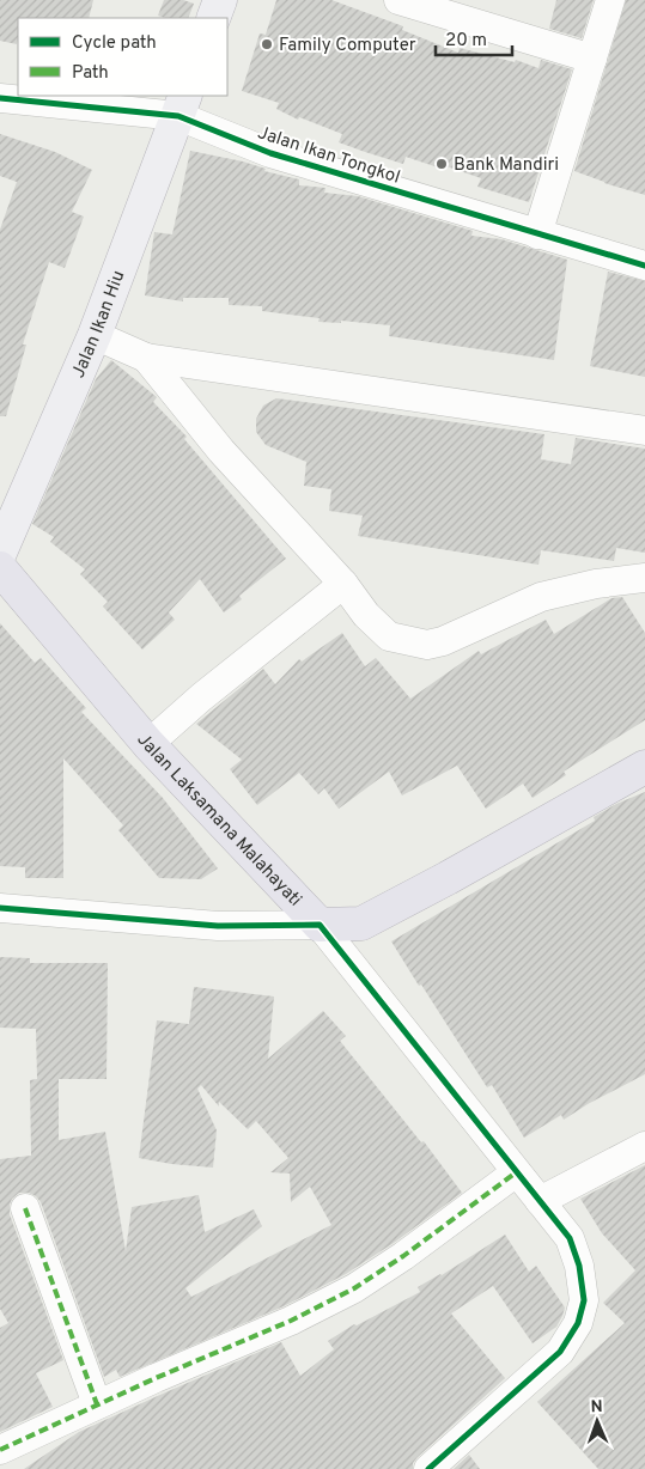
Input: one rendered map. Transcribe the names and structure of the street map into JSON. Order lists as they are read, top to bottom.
{
  "streets": {
    "highway": ["Jalan Laksamana Malahayati"],
    "main road": ["Jalan Ikan Hiu"],
    "street": ["Jalan Ikan Tongkol"]
  },
  "crossings": [
    ["Jalan Ikan Tongkol", "Jalan Ikan Hiu"]
  ],
  "places": ["Family Computer", "Bank Mandiri"],
  "legend": ["Cycle path", "Path"],
  "scale_bar": "20 m",
  "north": "top"
}
